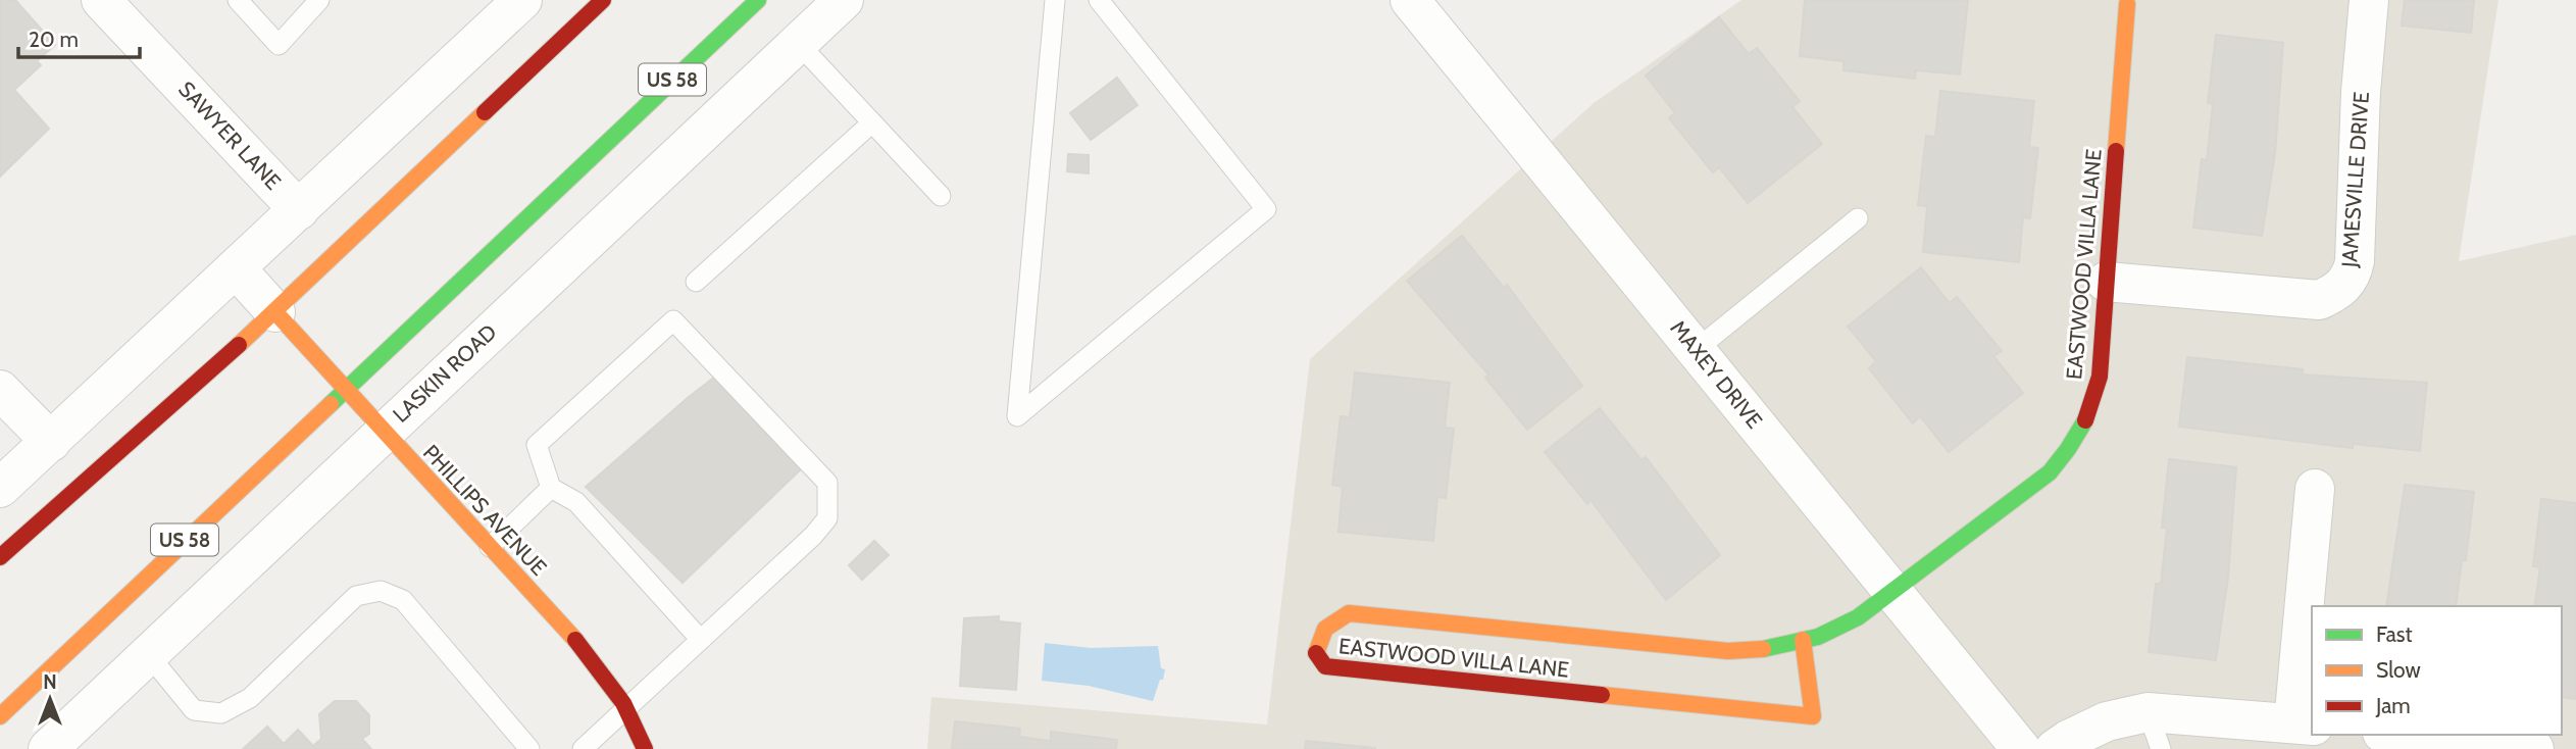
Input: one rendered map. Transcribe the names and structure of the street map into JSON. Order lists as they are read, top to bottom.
{
  "streets": {
    "street": [
      "US 58",
      "SAWYER LANE",
      "JAMESVILLE DRIVE",
      "EASTWOOD VILLA LANE",
      "LASKIN ROAD",
      "MAXEY DRIVE",
      "PHILLIPS AVENUE"
    ]
  },
  "crossings": [
    ["US 58", "PHILLIPS AVENUE"],
    ["JAMESVILLE DRIVE", "EASTWOOD VILLA LANE"],
    ["EASTWOOD VILLA LANE", "MAXEY DRIVE"],
    ["LASKIN ROAD", "PHILLIPS AVENUE"]
  ],
  "legend": ["Fast", "Slow", "Jam"],
  "scale_bar": "20 m",
  "north": "top"
}
